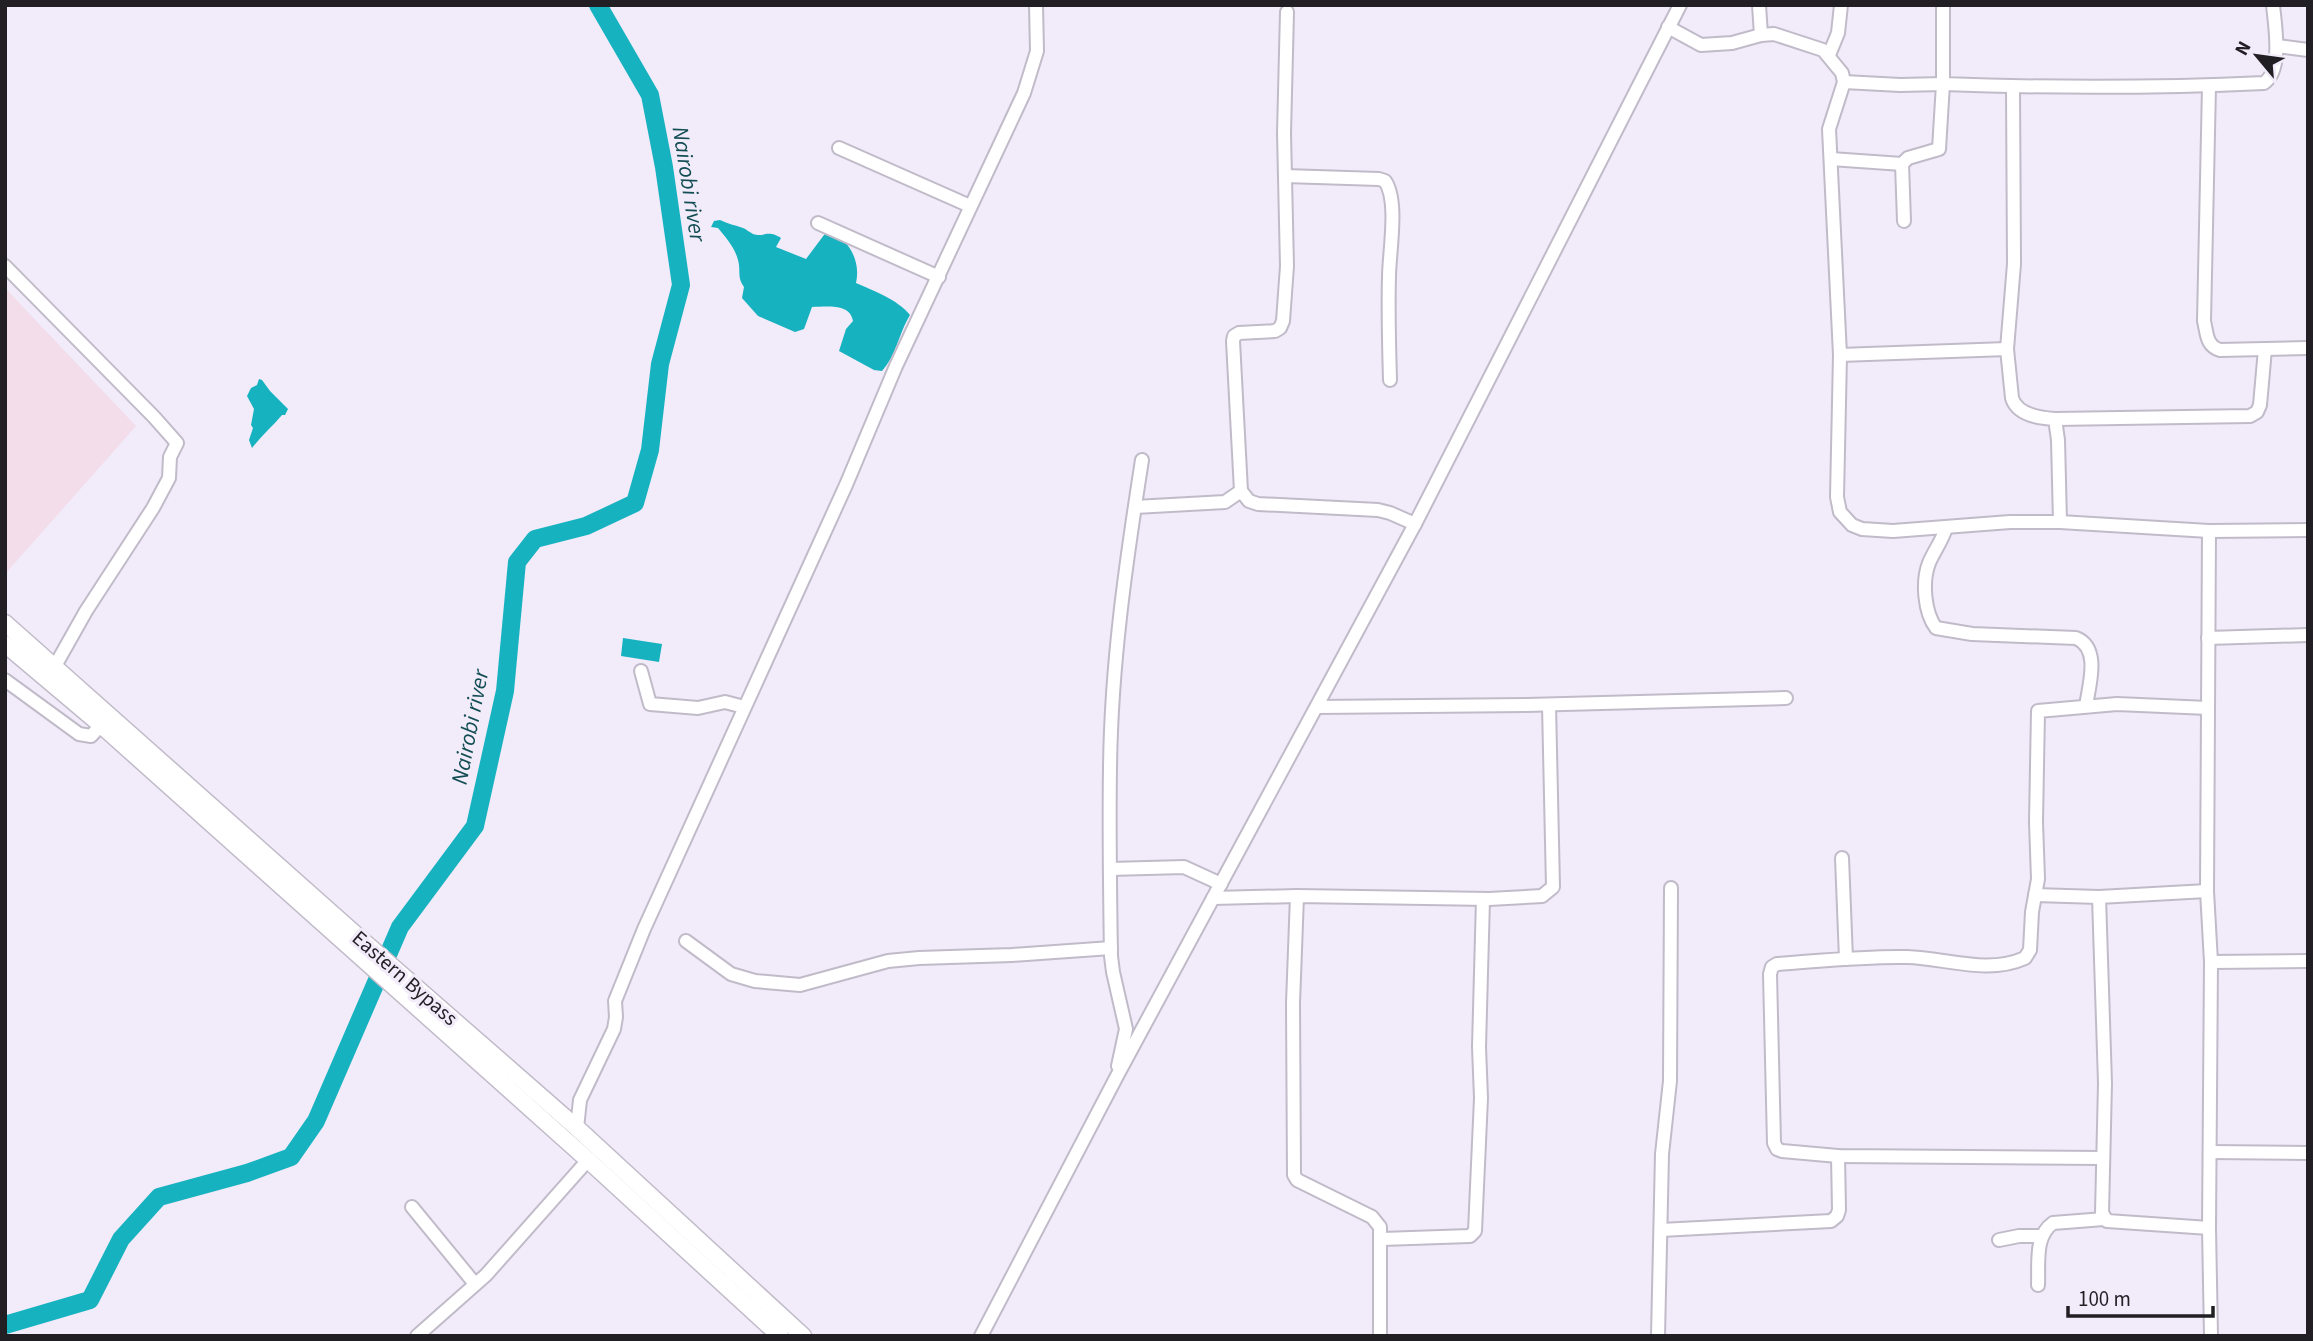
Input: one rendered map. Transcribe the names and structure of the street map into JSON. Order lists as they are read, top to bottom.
{
  "streets": {
    "main road": ["Eastern Bypass"]
  },
  "water": ["Nairobi river"],
  "scale_bar": "100 m",
  "north": "top left"
}
